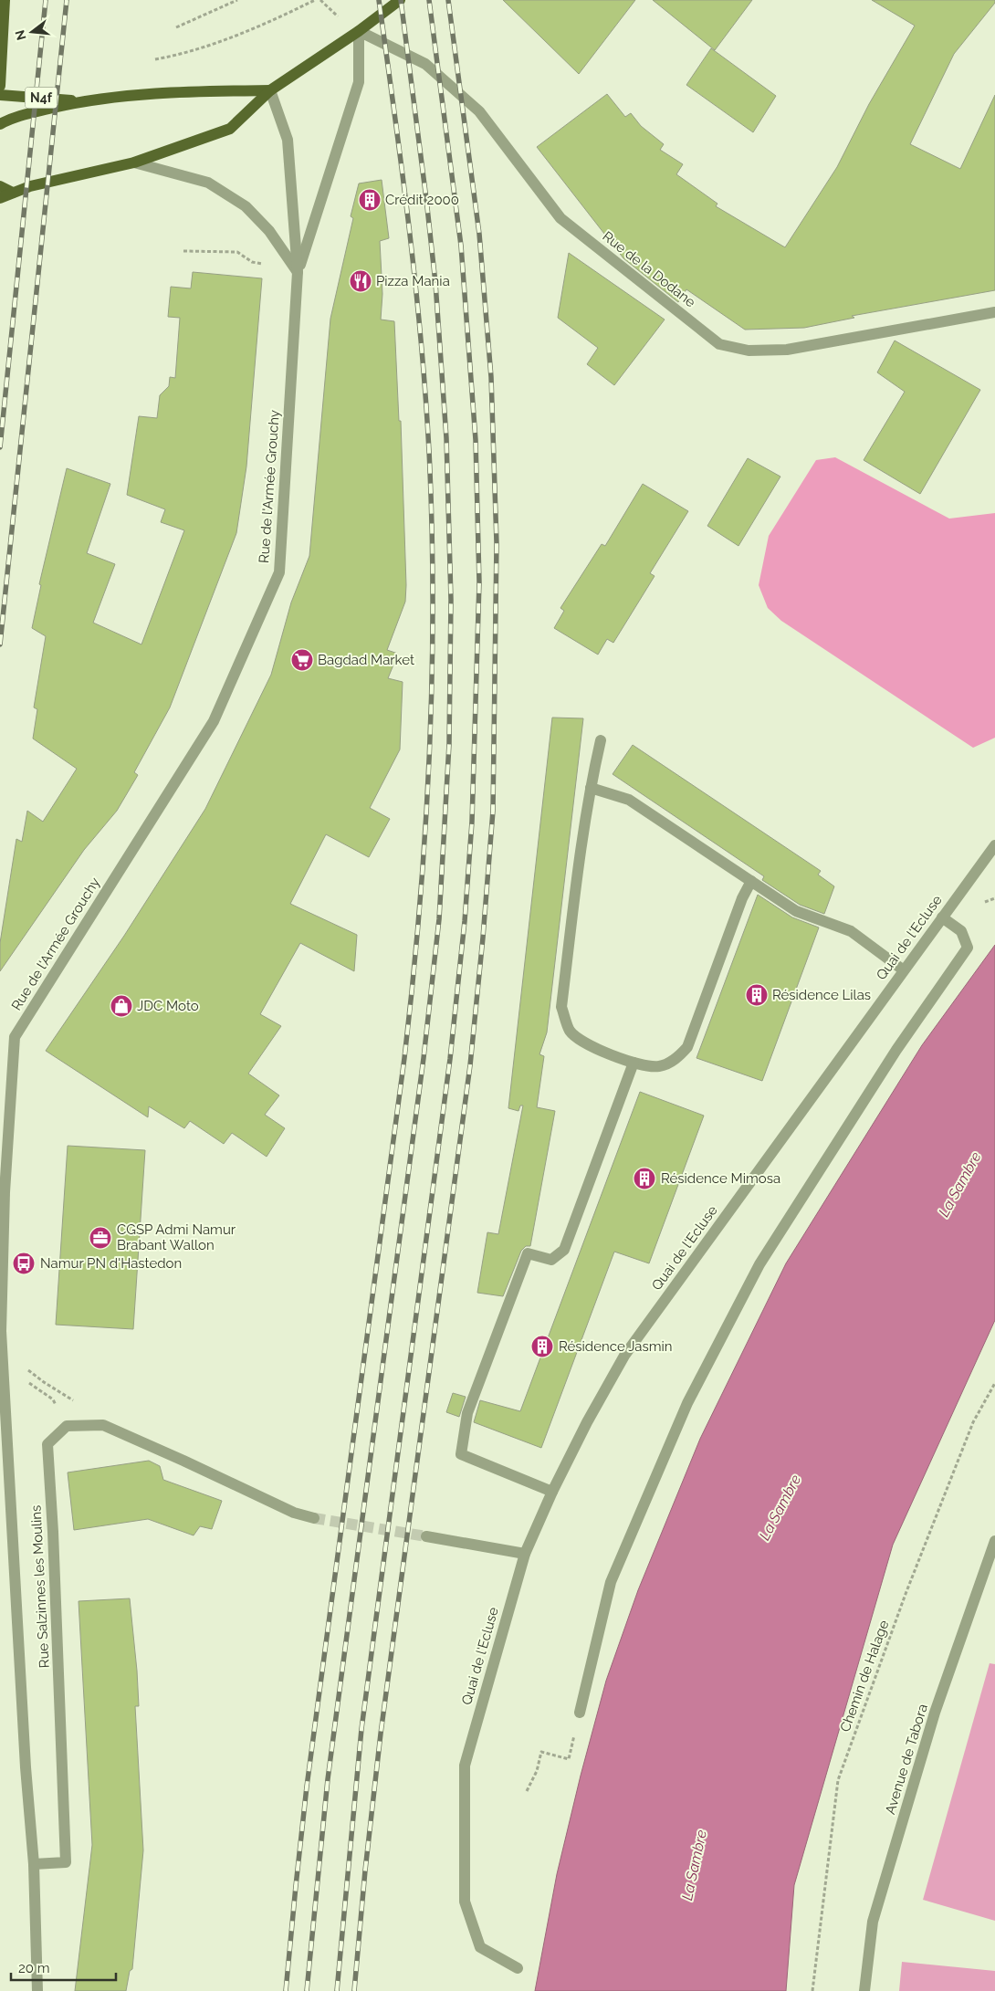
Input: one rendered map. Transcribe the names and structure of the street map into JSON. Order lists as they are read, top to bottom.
{
  "streets": {
    "main road": ["N4f"],
    "street": [
      "Rue de la Dodane",
      "Rue de l'Armée Grouchy",
      "Quai de l'Ecluse",
      "Rue Salzinnes les Moulins",
      "Avenue de Tabora"
    ],
    "path": ["Chemin de Halage"]
  },
  "crossings": [
    ["Rue de la Dodane", "Rue de l'Armée Grouchy"],
    ["Rue de l'Armée Grouchy", "Rue Salzinnes les Moulins"]
  ],
  "water": ["La Sambre"],
  "places": {
    "building": [
      "Crédit 2000",
      "Résidence Lilas",
      "Résidence Mimosa",
      "Résidence Jasmin"
    ],
    "restaurant": ["Pizza Mania"],
    "supermarket": ["Bagdad Market"],
    "shop": ["JDC Moto"],
    "office": ["CGSP Admi Namur Brabant Wallon"],
    "bus stop": ["Namur PN d'Hastedon"]
  },
  "scale_bar": "20 m",
  "north": "left"
}
